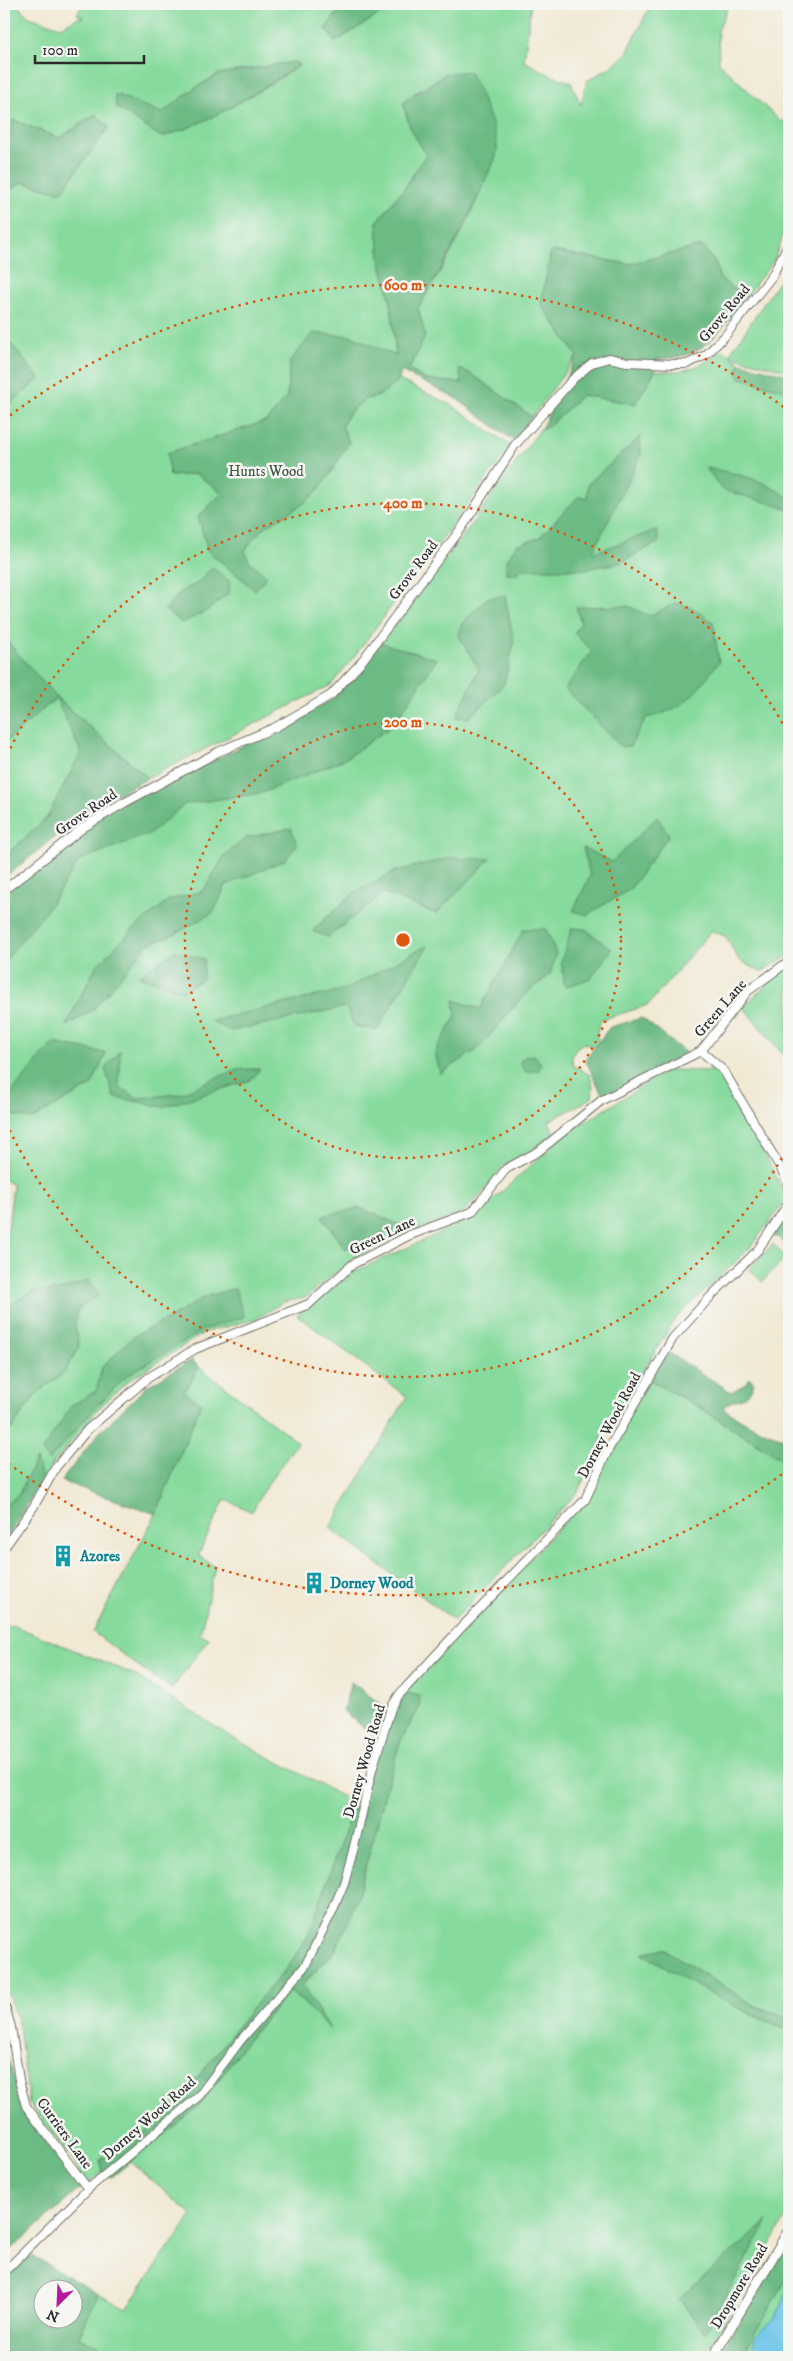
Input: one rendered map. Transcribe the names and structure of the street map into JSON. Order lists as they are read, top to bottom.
{
  "streets": {
    "street": [
      "Grove Road",
      "Green Lane",
      "Dorney Wood Road",
      "Curriers Lane",
      "Dropmore Road"
    ]
  },
  "crossings": [
    ["Dorney Wood Road", "Curriers Lane"]
  ],
  "parks": ["Hunts Wood"],
  "places": {
    "building": ["Azores", "Dorney Wood"]
  },
  "scale_bar": "100 m",
  "north": "bottom left",
  "rings": ["600 m", "400 m", "200 m"]
}
